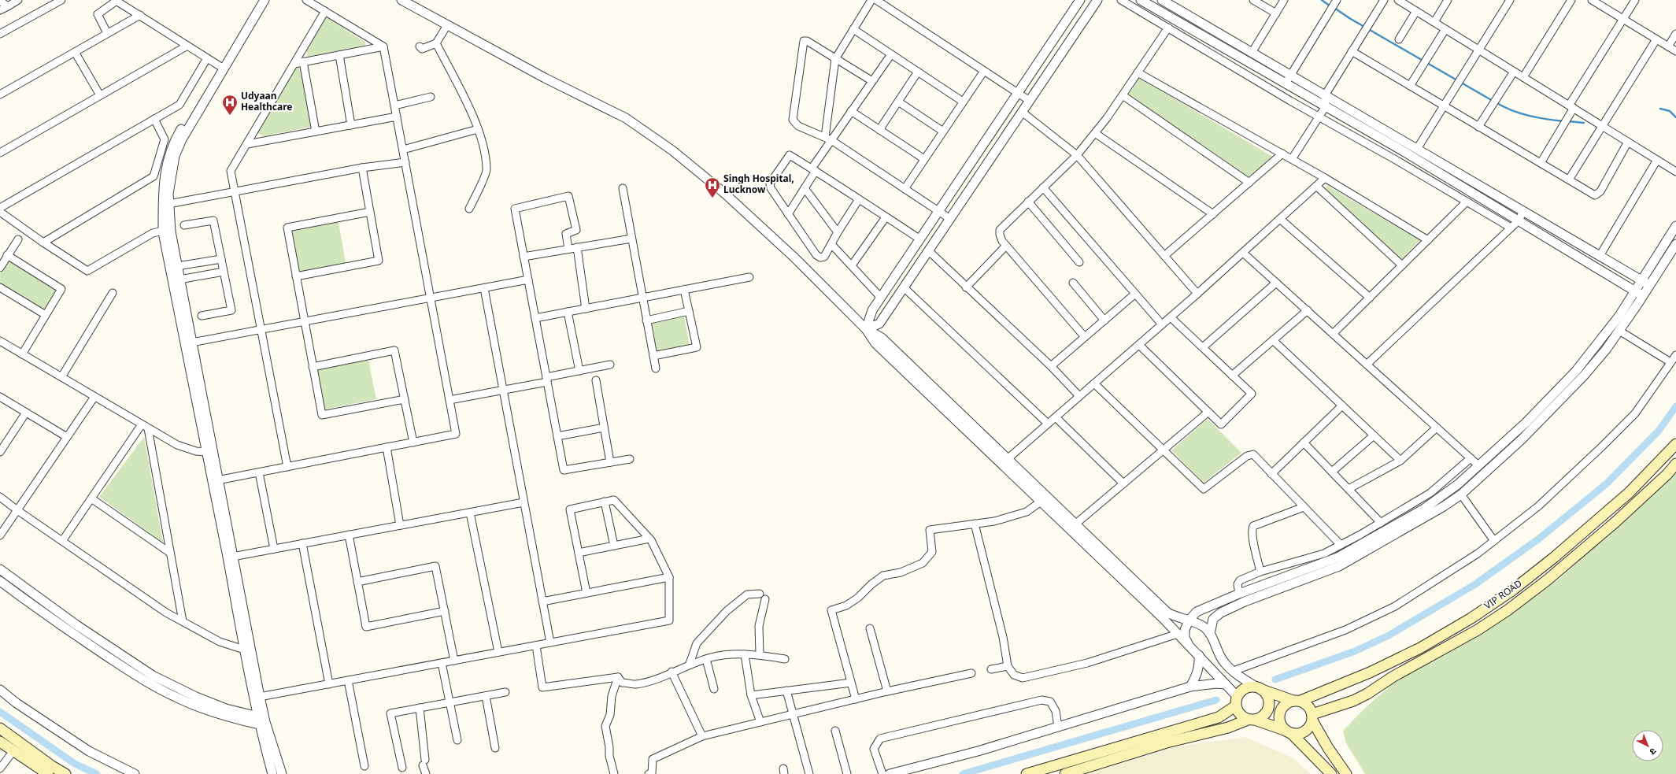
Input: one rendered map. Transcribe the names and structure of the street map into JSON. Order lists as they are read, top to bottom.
{
  "streets": {
    "main road": ["VIP ROAD"]
  },
  "places": {
    "hospital": ["Udyaan Healthcare", "Singh Hospital, Lucknow"]
  },
  "north": "bottom right"
}
